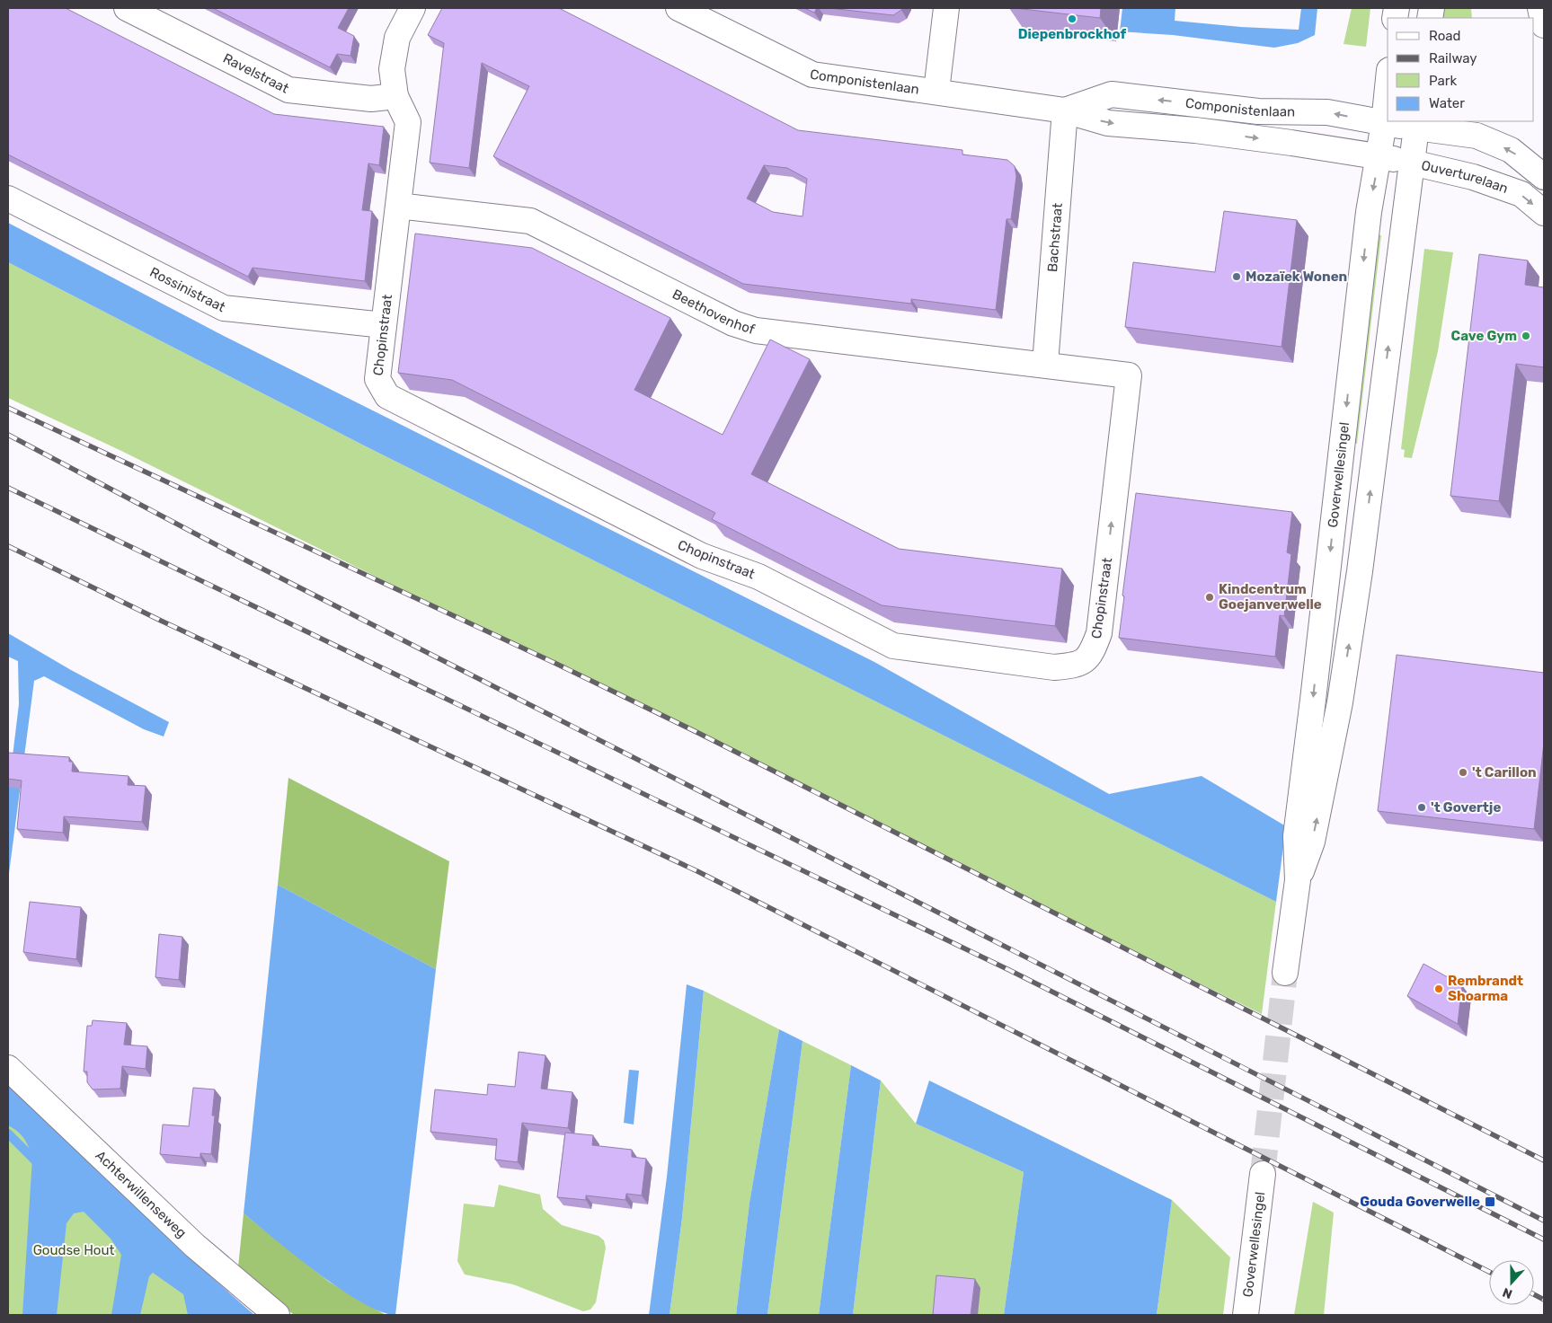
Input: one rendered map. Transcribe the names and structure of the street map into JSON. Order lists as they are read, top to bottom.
{
  "streets": {
    "street": [
      "Ravelstraat",
      "Componistenlaan",
      "Ouverturelaan",
      "Bachstraat",
      "Rossinistraat",
      "Beethovenhof",
      "Chopinstraat",
      "Goverwellesingel",
      "Achterwillenseweg"
    ]
  },
  "crossings": [
    ["Ravelstraat", "Chopinstraat"],
    ["Componistenlaan", "Ouverturelaan"],
    ["Componistenlaan", "Bachstraat"],
    ["Componistenlaan", "Goverwellesingel"],
    ["Ouverturelaan", "Goverwellesingel"],
    ["Bachstraat", "Beethovenhof"],
    ["Bachstraat", "Chopinstraat"],
    ["Rossinistraat", "Chopinstraat"],
    ["Beethovenhof", "Chopinstraat"]
  ],
  "parks": ["Goudse Hout"],
  "places": {
    "other": [
      "Diepenbrockhof",
      "Mozaïek Wonen",
      "Cave Gym",
      "Kindcentrum Goejanverwelle",
      "'t Carillon",
      "'t Govertje",
      "Rembrandt Shoarma"
    ],
    "transit": ["Gouda Goverwelle"]
  },
  "legend": [
    "Road",
    "Railway",
    "Park",
    "Water"
  ],
  "north": "bottom"
}
